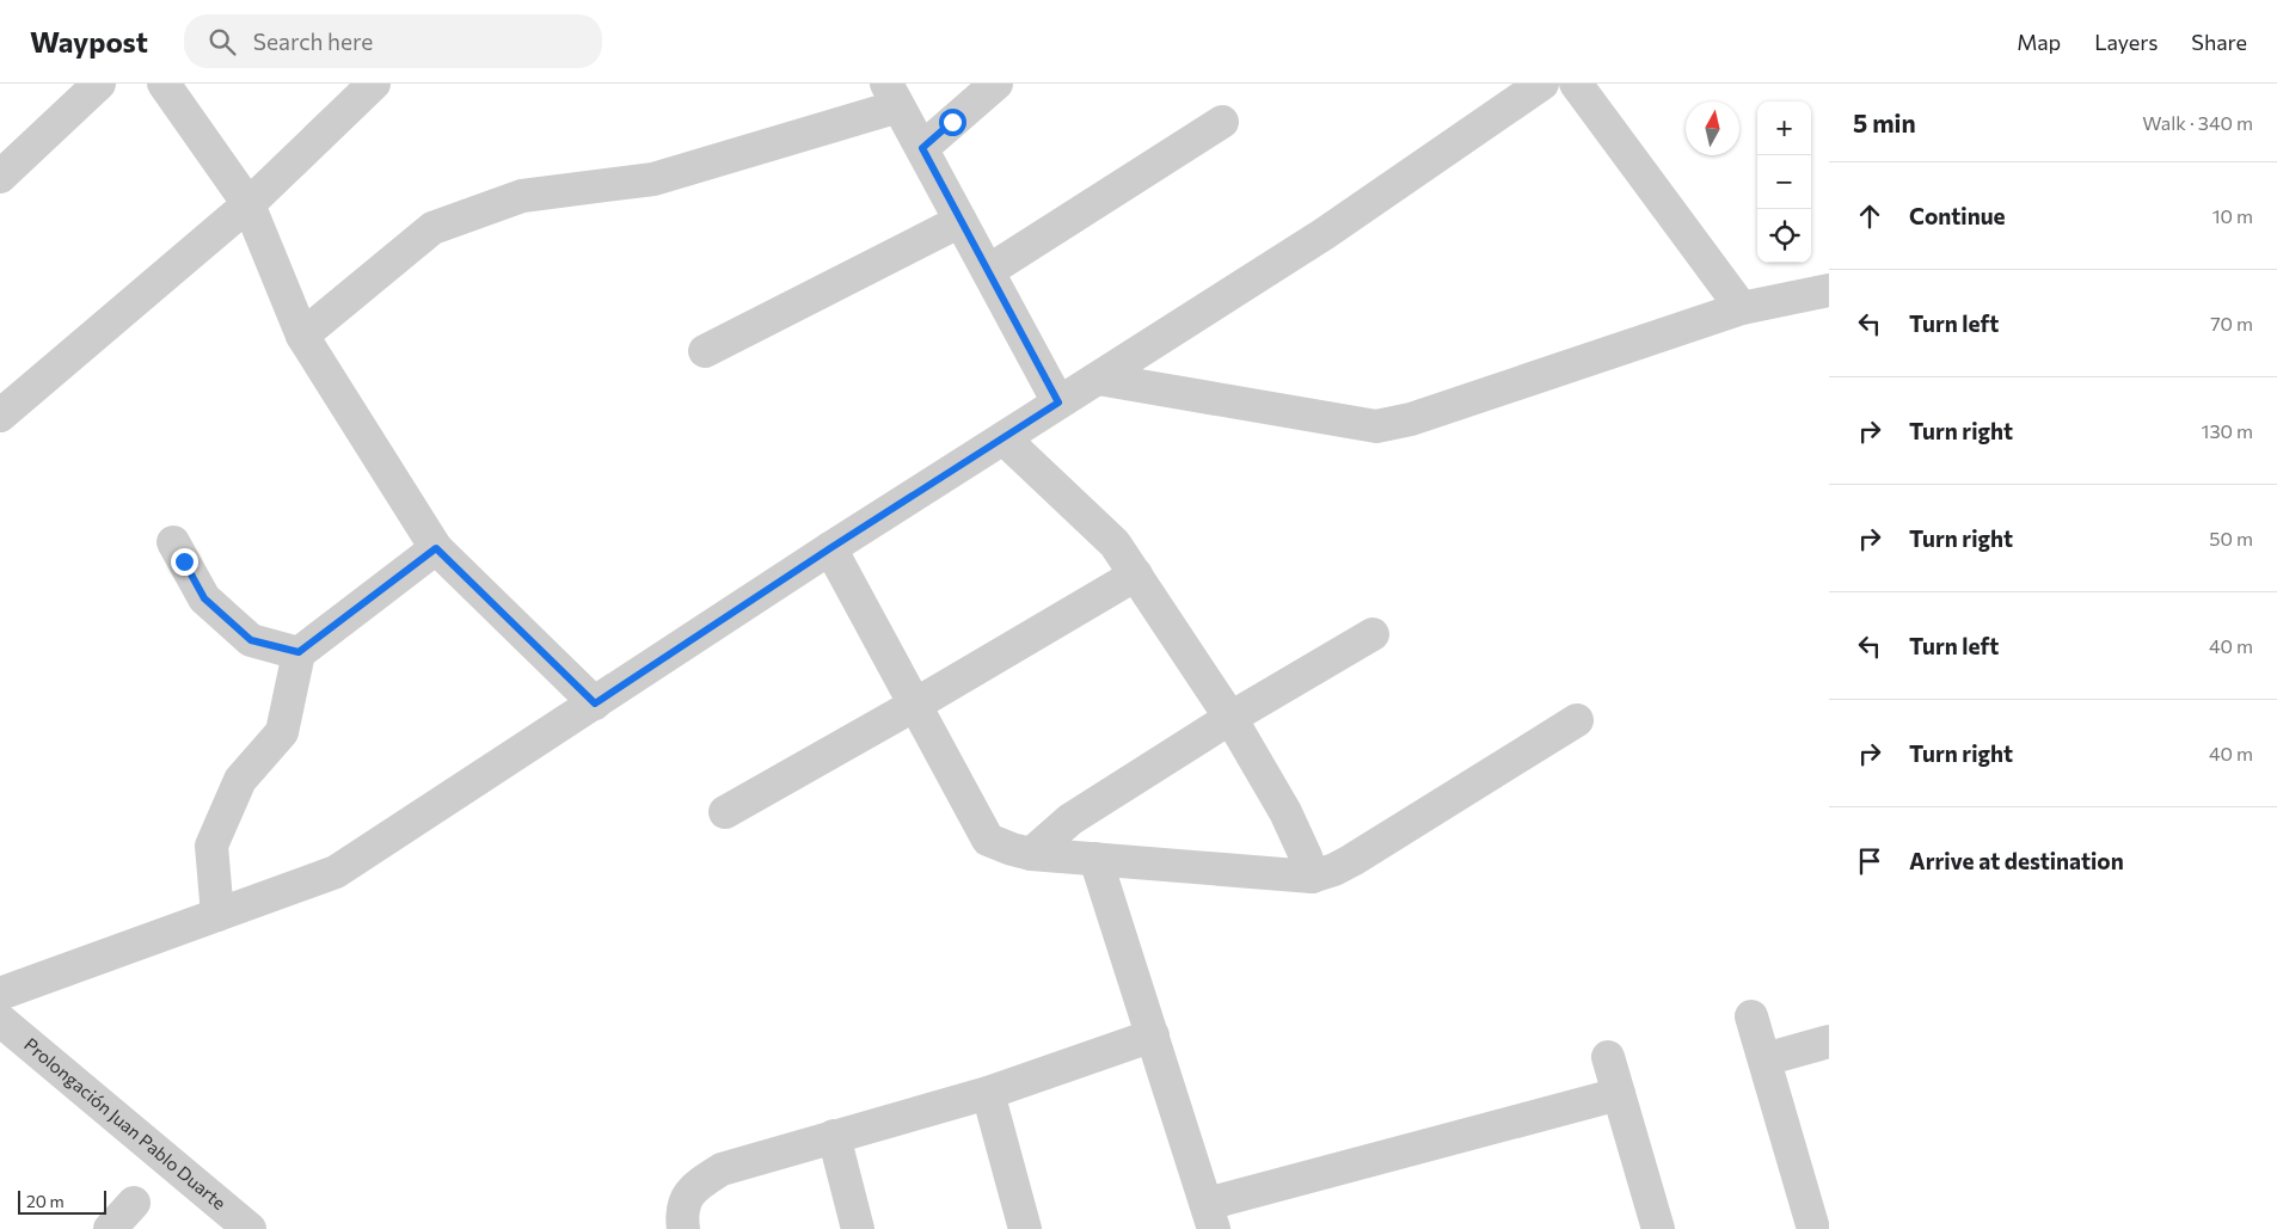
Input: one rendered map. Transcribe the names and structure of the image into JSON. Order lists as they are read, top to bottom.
{
  "streets": {
    "street": ["Prolongación Juan Pablo Duarte"]
  },
  "scale_bar": "20 m",
  "north": "top",
  "page": {
    "header": "Waypost",
    "search": "Search here",
    "nav": ["Map", "Layers", "Share"],
    "heading": ["5 min", "Walk · 340 m"],
    "map_buttons": ["+", "−"],
    "list": [
      ["Continue", "10 m"],
      ["Turn left", "70 m"],
      ["Turn right", "130 m"],
      ["Turn right", "50 m"],
      ["Turn left", "40 m"],
      ["Turn right", "40 m"],
      "Arrive at destination"
    ],
    "scale": "20 m"
  }
}
